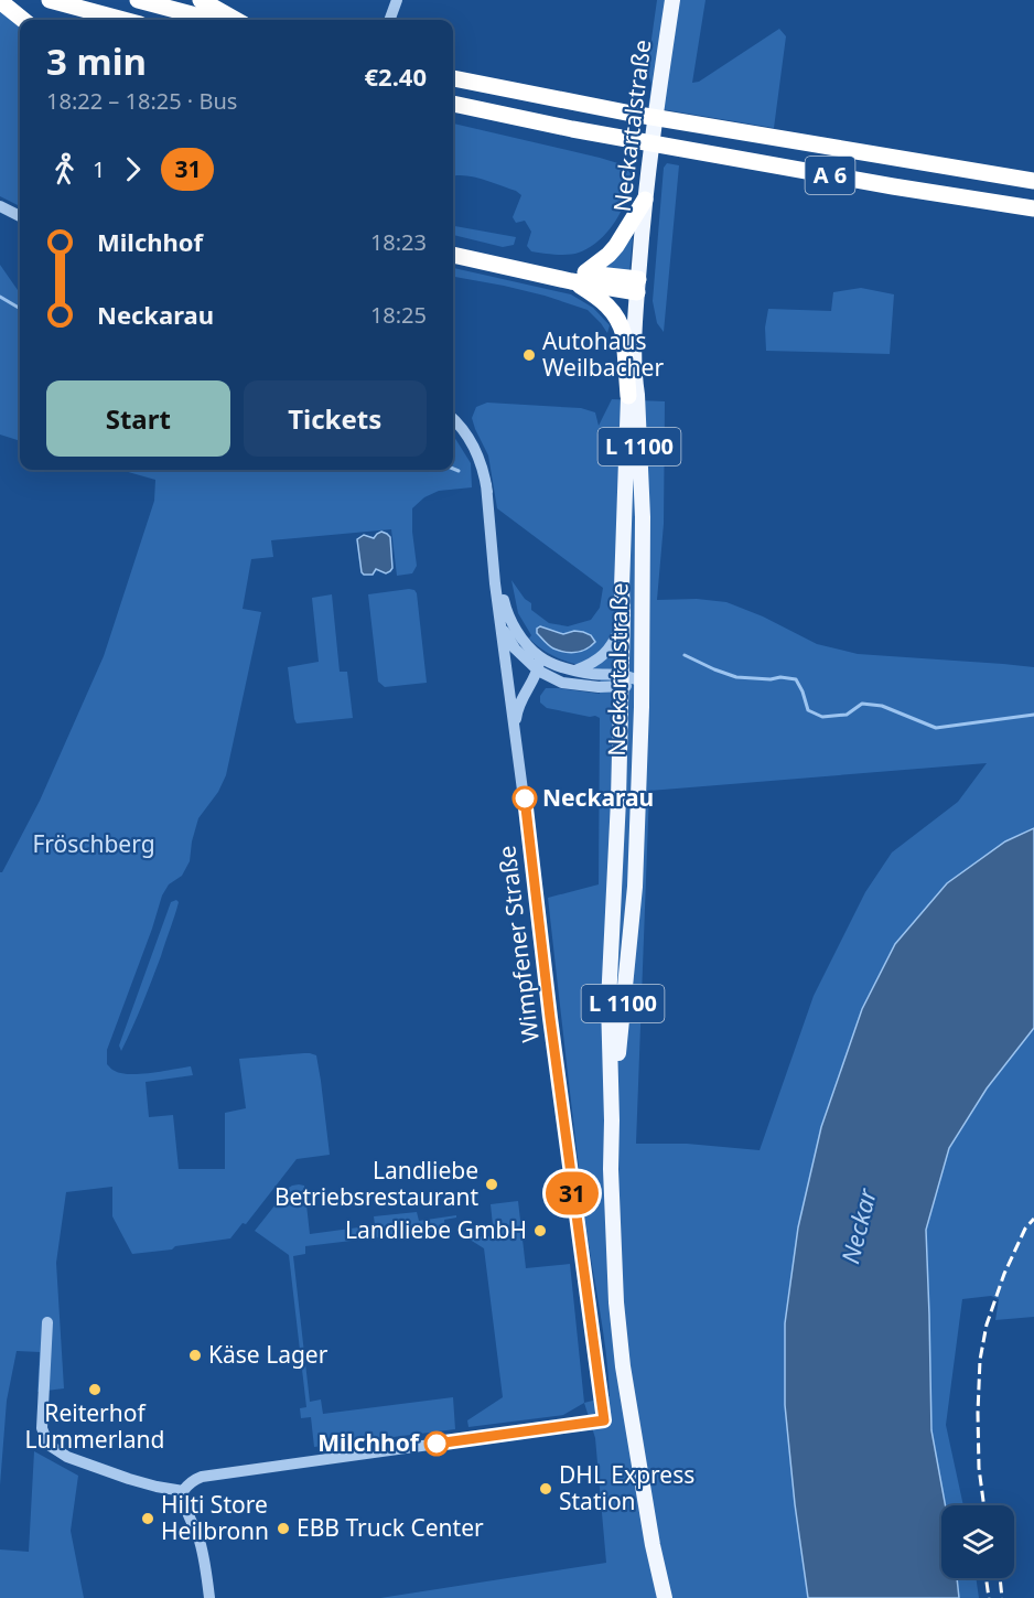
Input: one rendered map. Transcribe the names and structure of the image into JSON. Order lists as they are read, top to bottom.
{
  "streets": {
    "highway": ["A 6"],
    "main road": ["Neckartalstraße", "L 1100"],
    "street": ["Wimpfener Straße"]
  },
  "crossings": [
    ["Neckartalstraße", "Wimpfener Straße"]
  ],
  "water": ["Neckar"],
  "parks": ["Fröschberg"],
  "places": [
    "Autohaus Weilbacher",
    "Neckarau",
    "Landliebe Betriebsrestaurant",
    "Landliebe GmbH",
    "Käse Lager",
    "Reiterhof Lummerland",
    "Milchhof",
    "DHL Express Station",
    "Hilti Store Heilbronn",
    "EBB Truck Center"
  ],
  "lines": ["bus line 31"],
  "page": {
    "on_map": "31",
    "heading": ["3 min", "18:22 – 18:25 · Bus", "€2.40"],
    "legs": ["1", "31"],
    "list": [
      {
        "name": "Milchhof",
        "value": "18:23"
      },
      {
        "name": "Neckarau",
        "value": "18:25"
      }
    ],
    "buttons": ["Start", "Tickets"]
  }
}
